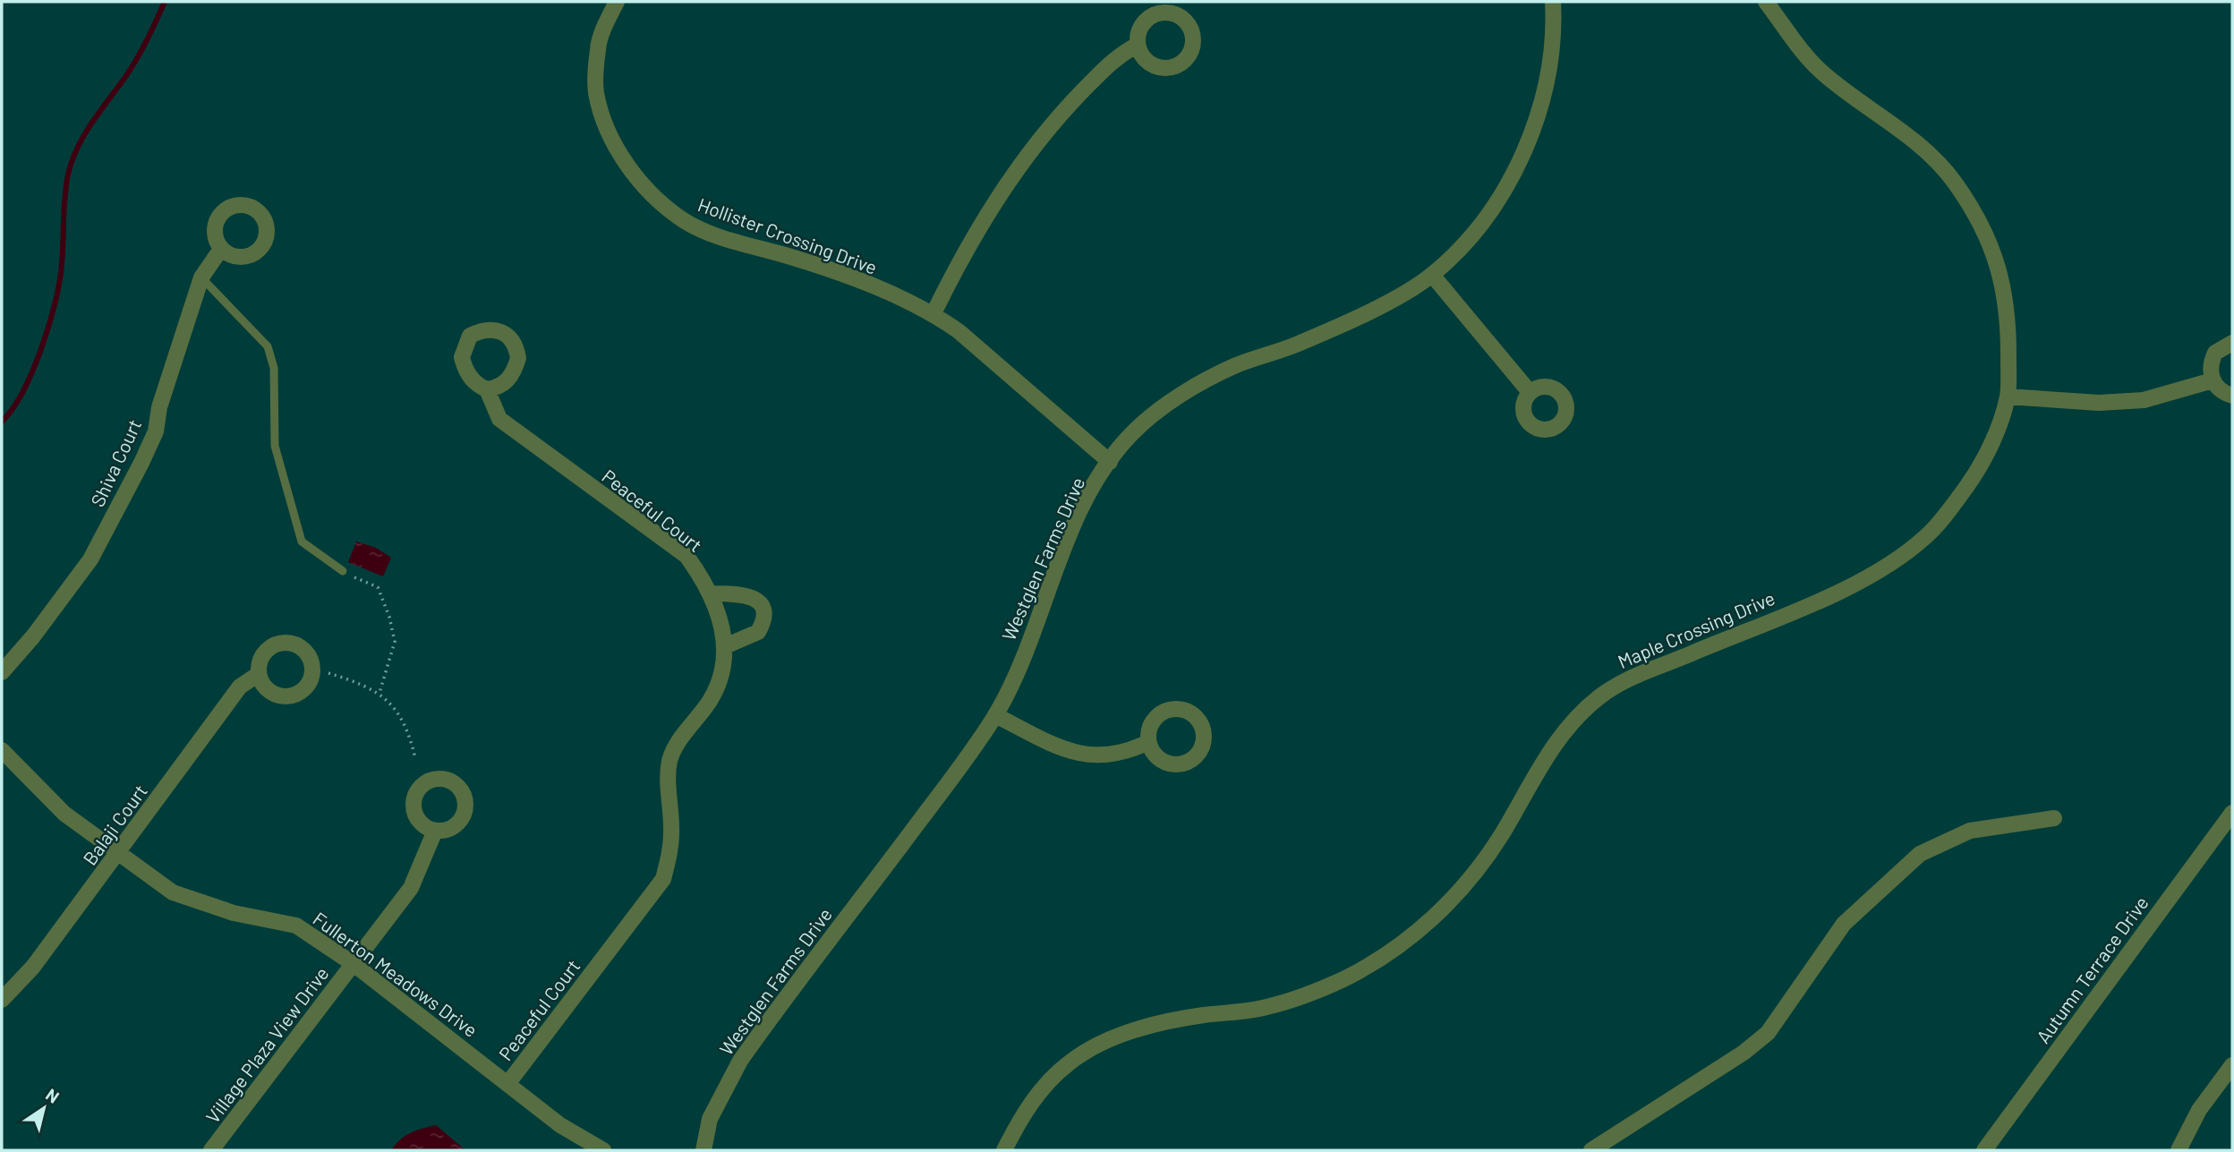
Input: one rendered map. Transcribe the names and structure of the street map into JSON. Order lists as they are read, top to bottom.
{
  "streets": {
    "street": [
      "Hollister Crossing Drive",
      "Shiva Court",
      "Peaceful Court",
      "Westglen Farms Drive",
      "Maple Crossing Drive",
      "Balaji Court",
      "Autumn Terrace Drive",
      "Fullerton Meadows Drive",
      "Village Plaza View Drive"
    ]
  },
  "crossings": [
    ["Hollister Crossing Drive", "Westglen Farms Drive"],
    ["Peaceful Court", "Fullerton Meadows Drive"],
    ["Balaji Court", "Fullerton Meadows Drive"],
    ["Fullerton Meadows Drive", "Village Plaza View Drive"]
  ],
  "north": "top right"
}
